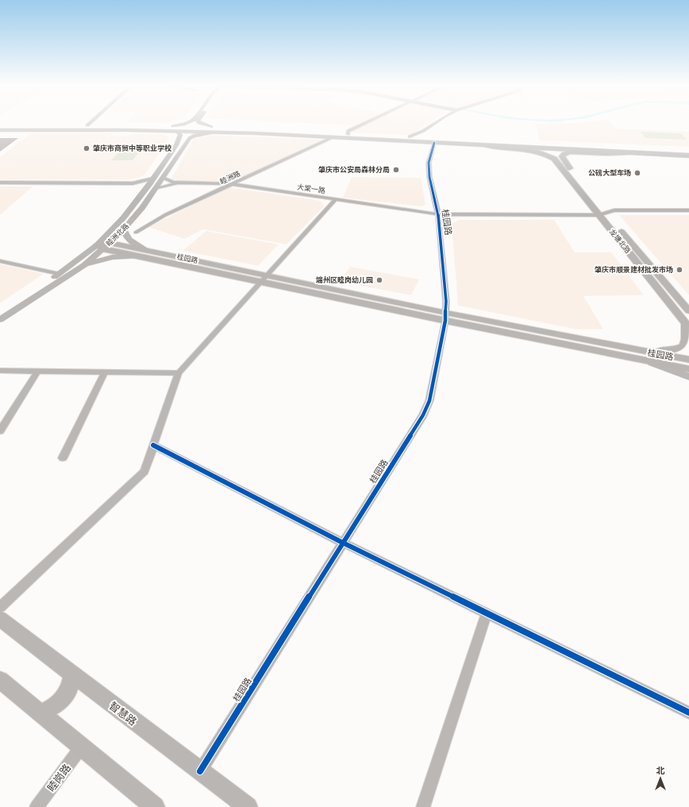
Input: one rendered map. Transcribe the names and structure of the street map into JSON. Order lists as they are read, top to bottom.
{
  "streets": {
    "main road": ["桂园路", "龙塘北路", "智慧路"],
    "street": [
      "睦洲路",
      "大棠一路",
      "睦洲北路",
      "睦岗路"
    ]
  },
  "crossings": [
    ["睦洲路", "大棠一路"],
    ["大棠一路", "桂园路"],
    ["大棠一路", "龙塘北路"],
    ["桂园路", "睦洲北路"],
    ["桂园路", "智慧路"]
  ],
  "places": [
    "肇庆市商贸中等职业学校",
    "肇庆市公安局森林分局",
    "公磅大型车场",
    "肇庆市顺景建材批发市场",
    "端州区睦岗幼儿园"
  ],
  "north": "top"
}
